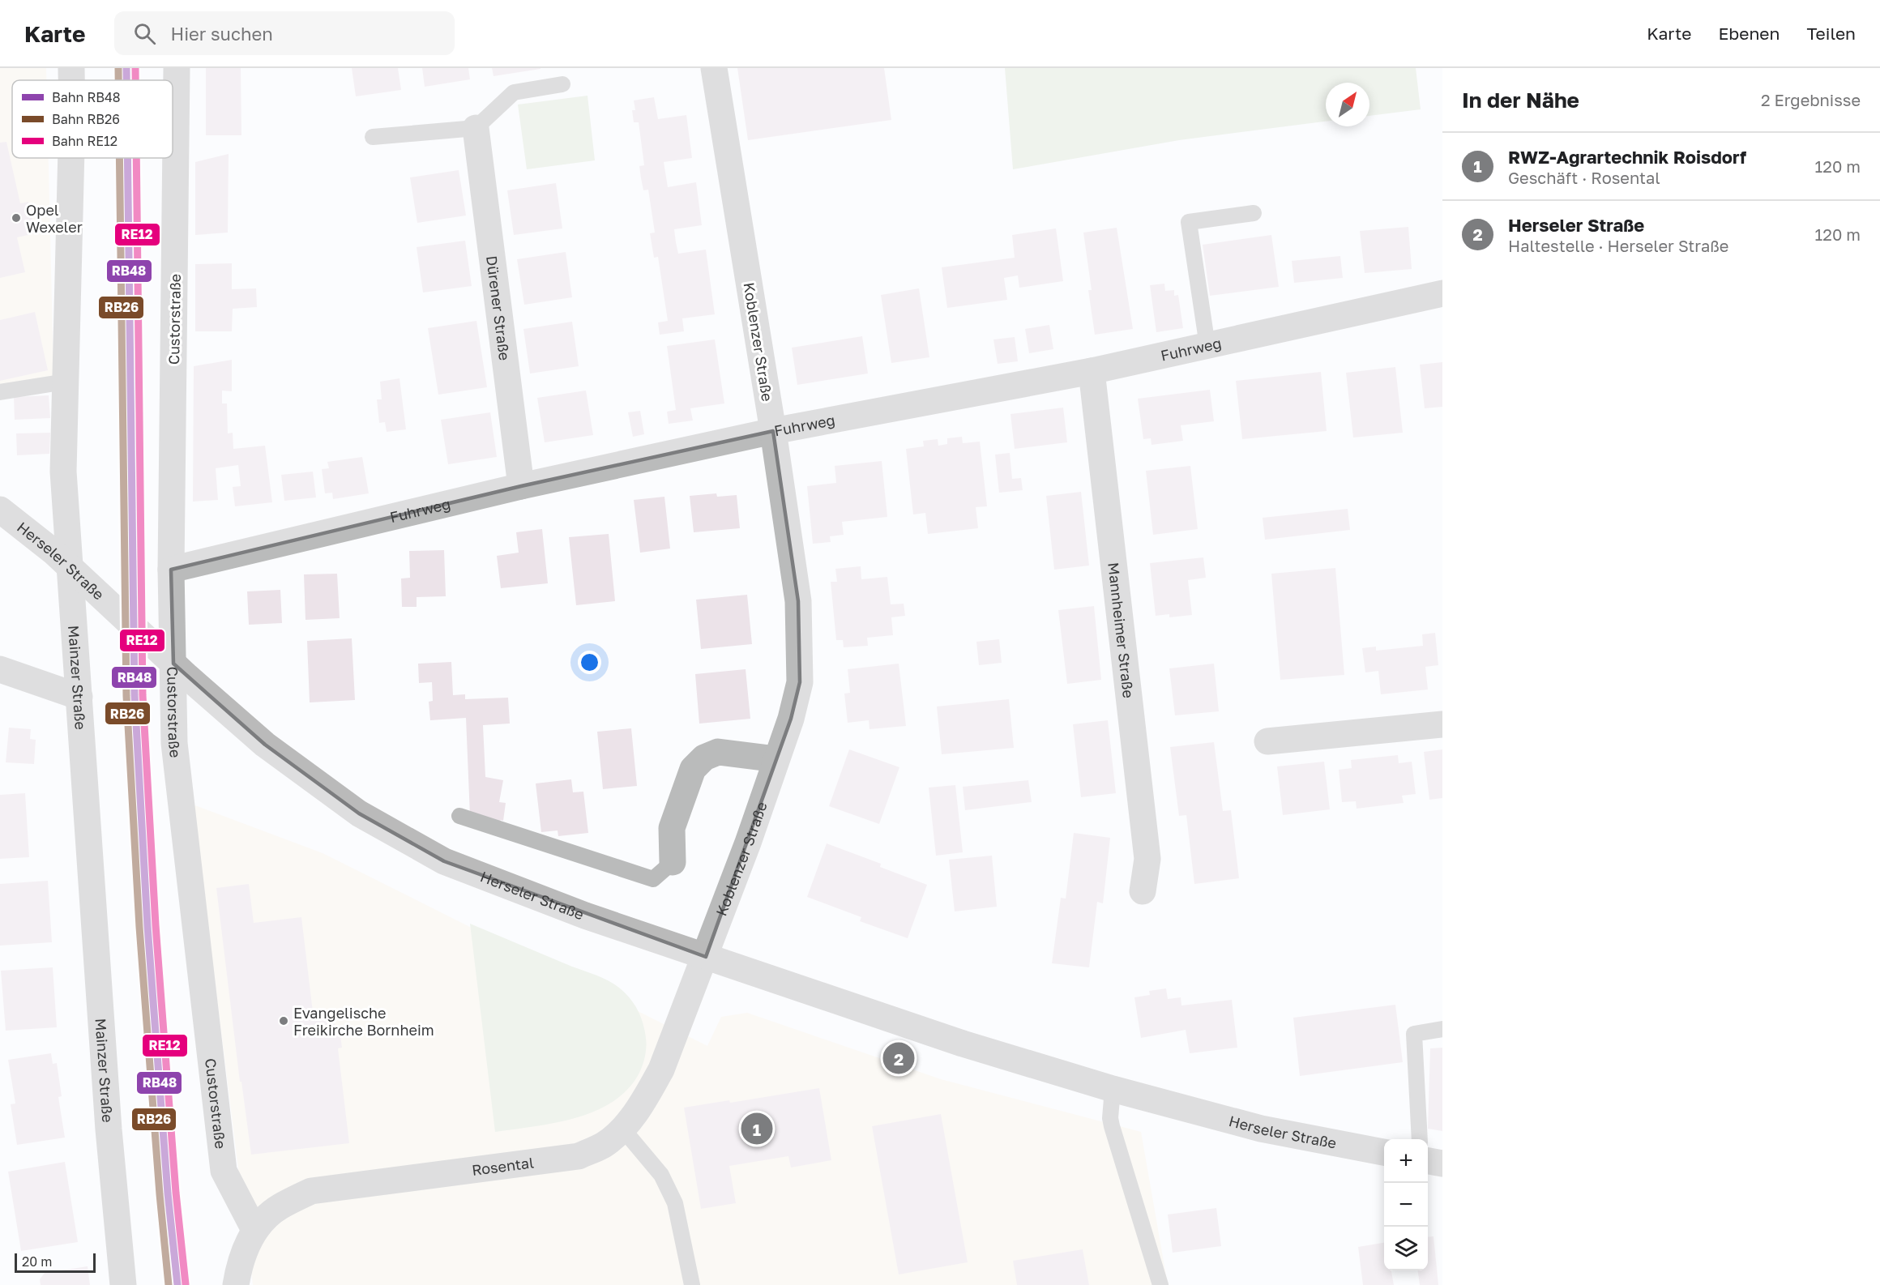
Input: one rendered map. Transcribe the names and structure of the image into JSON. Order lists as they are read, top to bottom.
{
  "streets": {
    "main road": ["Herseler Straße"],
    "street": [
      "Dürener Straße",
      "Custorstraße",
      "Koblenzer Straße",
      "Fuhrweg",
      "Mannheimer Straße",
      "Mainzer Straße",
      "Rosental"
    ]
  },
  "crossings": [
    ["Dürener Straße", "Fuhrweg"],
    ["Custorstraße", "Fuhrweg"],
    ["Custorstraße", "Rosental"],
    ["Koblenzer Straße", "Fuhrweg"],
    ["Koblenzer Straße", "Herseler Straße"],
    ["Koblenzer Straße", "Rosental"],
    ["Fuhrweg", "Mannheimer Straße"],
    ["Herseler Straße", "Rosental"]
  ],
  "places": ["Opel Wexeler", "Evangelische Freikirche Bornheim"],
  "lines": ["rail line RB48", "rail line RB26", "rail line RE12"],
  "legend": ["Bahn RB48", "Bahn RB26", "Bahn RE12"],
  "scale_bar": "20 m",
  "north": "top right",
  "page": {
    "header": "Karte",
    "search": "Hier suchen",
    "nav": ["Karte", "Ebenen", "Teilen"],
    "heading": ["In der Nähe", "2 Ergebnisse"],
    "list": [
      {
        "mark": "1",
        "name": "RWZ-Agrartechnik Roisdorf",
        "note": "Geschäft · Rosental",
        "value": "120 m"
      },
      {
        "mark": "2",
        "name": "Herseler Straße",
        "note": "Haltestelle · Herseler Straße",
        "value": "120 m"
      }
    ],
    "pins": ["2", "1"],
    "map_buttons": ["+", "−"],
    "scale": "20 m"
  }
}
